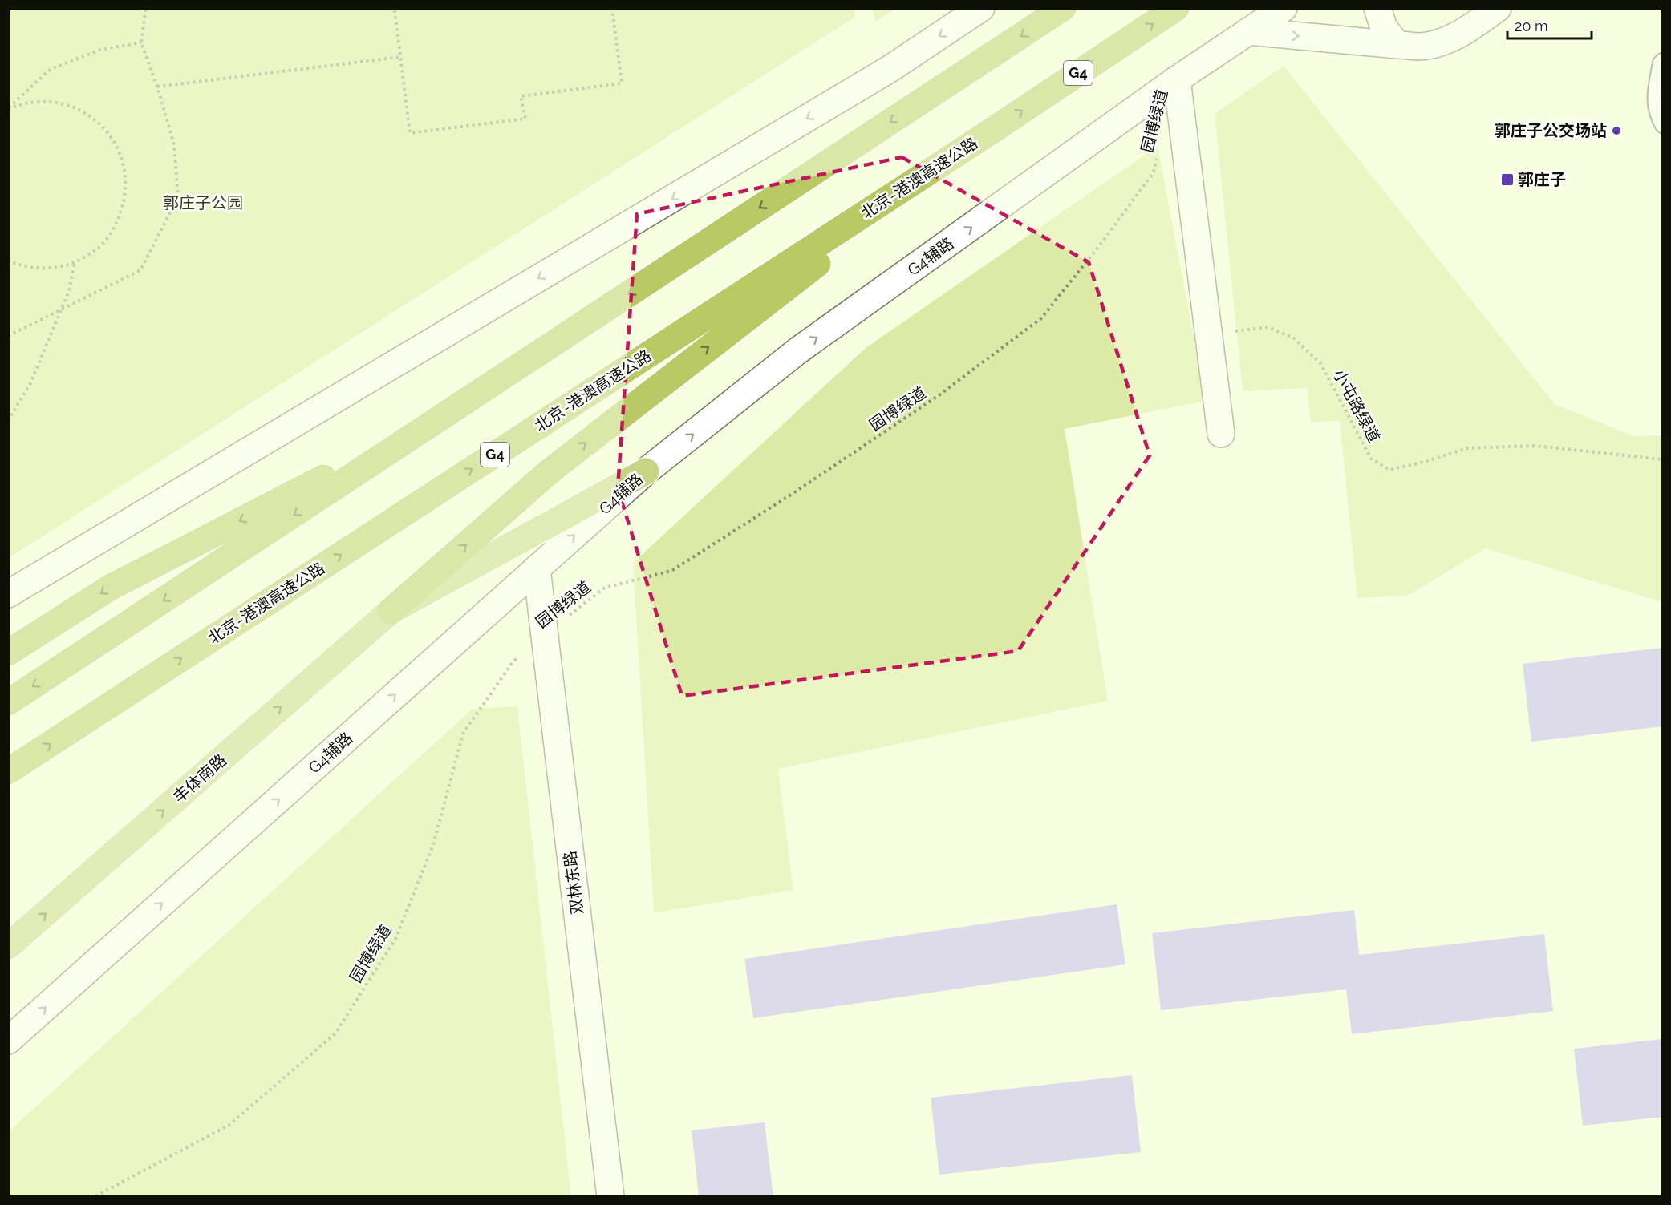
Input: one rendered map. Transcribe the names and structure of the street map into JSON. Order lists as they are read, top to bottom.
{
  "streets": {
    "highway": ["G4", "北京-港澳高速公路", "丰体南路"],
    "street": ["G4辅路", "双林东路"],
    "path": ["园博绿道", "小屯路绿道"]
  },
  "crossings": [
    ["园博绿道", "双林东路"],
    ["G4辅路", "丰体南路"],
    ["G4辅路", "双林东路"]
  ],
  "parks": ["郭庄子公园"],
  "places": {
    "other": ["郭庄子公交场站"],
    "transit": ["郭庄子"]
  },
  "scale_bar": "20 m"
}
